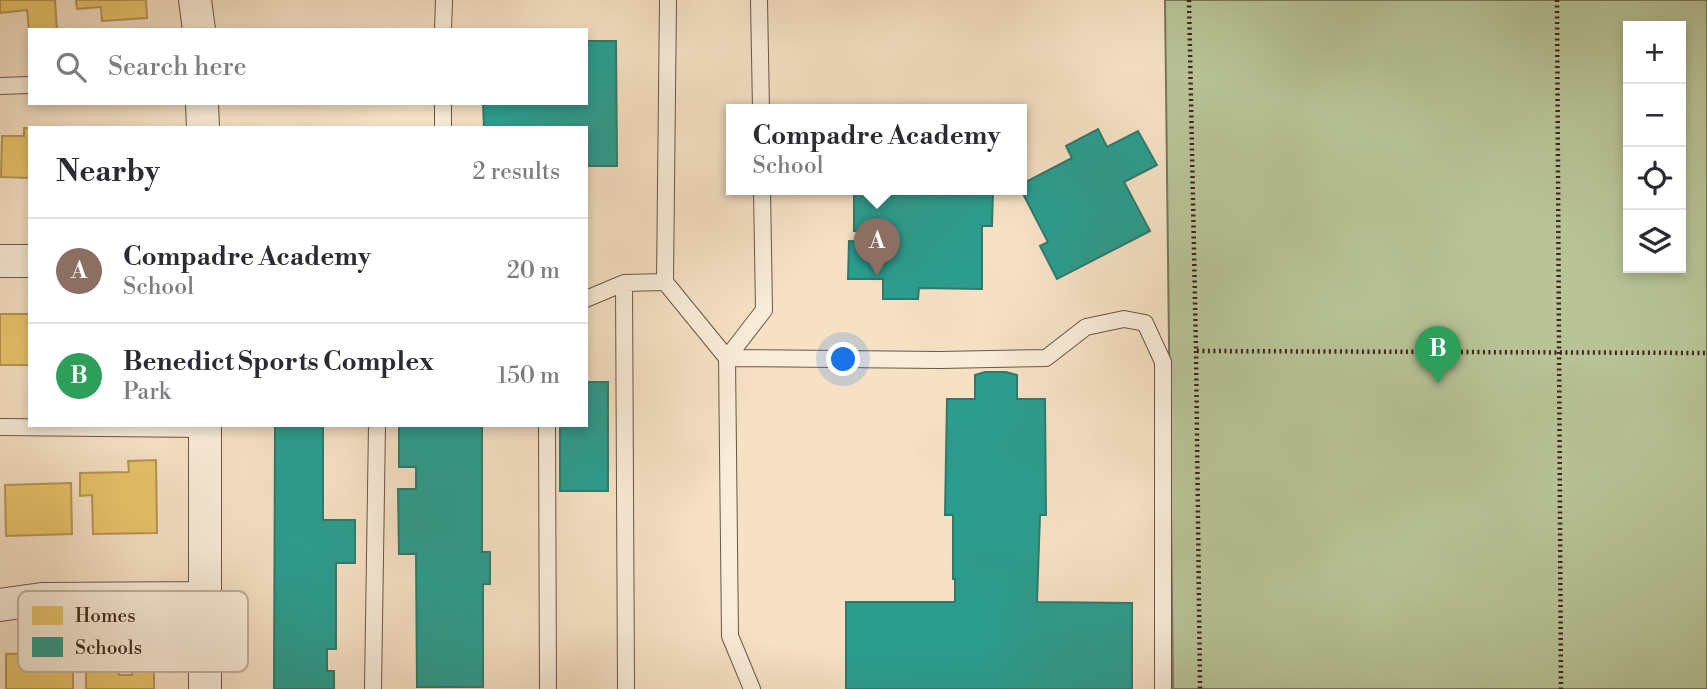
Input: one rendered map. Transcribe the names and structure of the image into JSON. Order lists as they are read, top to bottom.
{
  "legend": ["Homes", "Schools"],
  "page": {
    "map_buttons": ["+", "−"],
    "search": "Search here",
    "popup": ["Compadre Academy", "School"],
    "heading": ["Nearby", "2 results"],
    "list": [
      {
        "mark": "A",
        "name": "Compadre Academy",
        "note": "School",
        "value": "20 m"
      },
      {
        "mark": "B",
        "name": "Benedict Sports Complex",
        "note": "Park",
        "value": "150 m"
      }
    ],
    "pins": ["A", "B"]
  }
}
